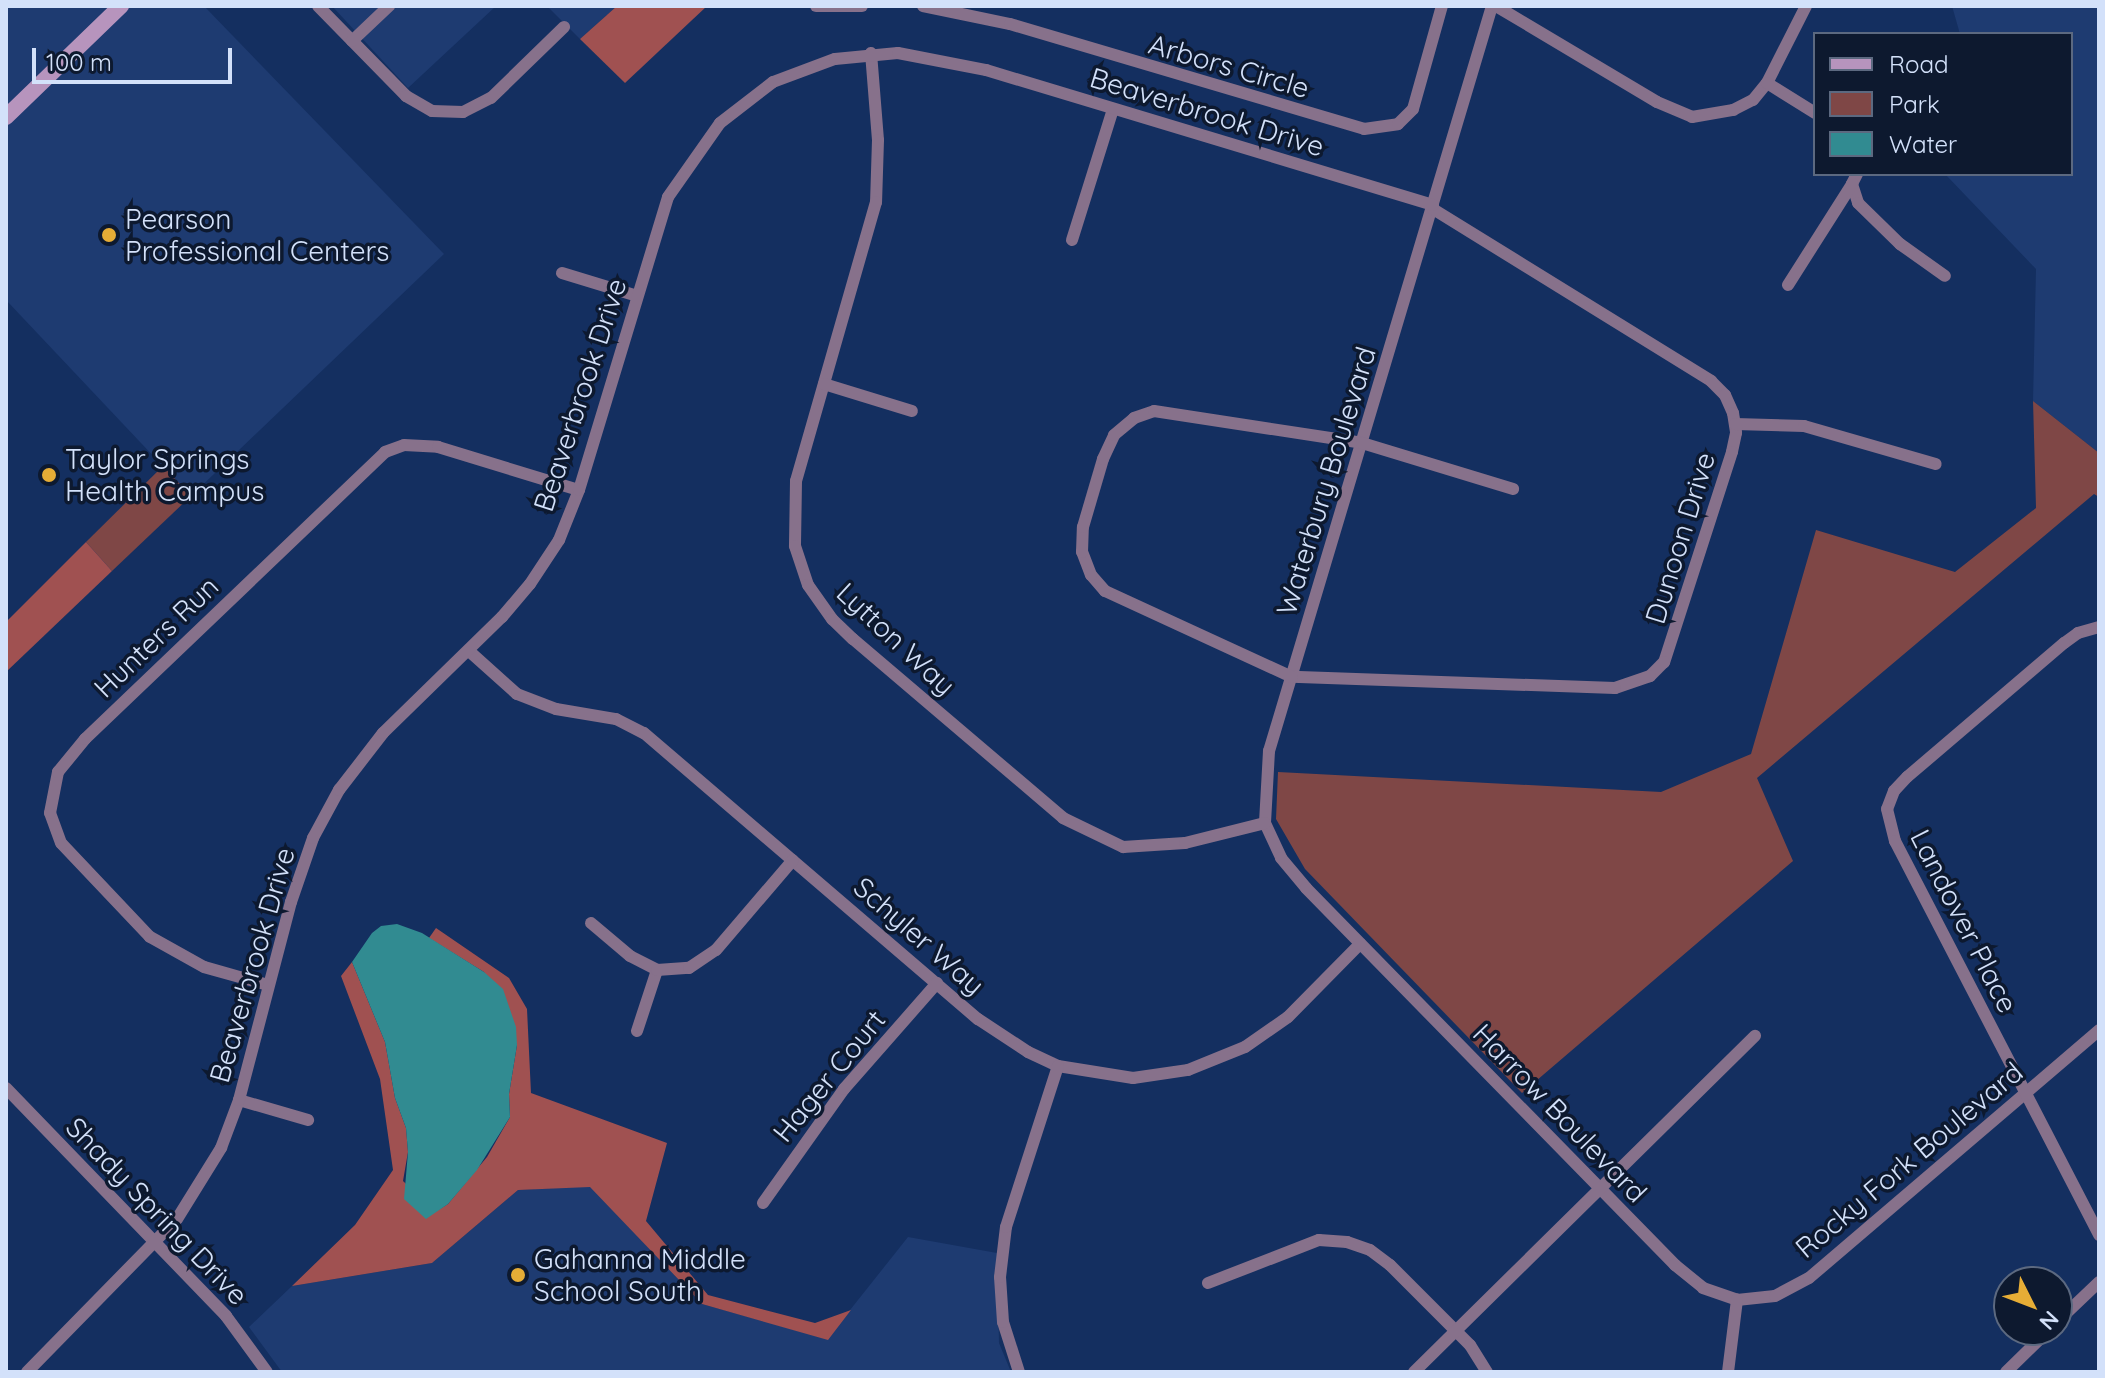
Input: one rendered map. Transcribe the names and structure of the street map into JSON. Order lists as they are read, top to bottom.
{
  "streets": {
    "street": [
      "Arbors Circle",
      "Beaverbrook Drive",
      "Waterbury Boulevard",
      "Dunoon Drive",
      "Hunters Run",
      "Lytton Way",
      "Landover Place",
      "Schyler Way",
      "Hager Court",
      "Harrow Boulevard",
      "Rocky Fork Boulevard",
      "Shady Spring Drive"
    ]
  },
  "crossings": [
    ["Beaverbrook Drive", "Waterbury Boulevard"],
    ["Beaverbrook Drive", "Dunoon Drive"],
    ["Beaverbrook Drive", "Hunters Run"],
    ["Beaverbrook Drive", "Lytton Way"],
    ["Beaverbrook Drive", "Schyler Way"],
    ["Beaverbrook Drive", "Shady Spring Drive"],
    ["Waterbury Boulevard", "Dunoon Drive"],
    ["Waterbury Boulevard", "Lytton Way"],
    ["Waterbury Boulevard", "Schyler Way"],
    ["Waterbury Boulevard", "Harrow Boulevard"],
    ["Landover Place", "Rocky Fork Boulevard"],
    ["Schyler Way", "Hager Court"],
    ["Schyler Way", "Harrow Boulevard"],
    ["Harrow Boulevard", "Rocky Fork Boulevard"]
  ],
  "places": ["Pearson Professional Centers", "Taylor Springs Health Campus", "Gahanna Middle School South"],
  "legend": ["Road", "Park", "Water"],
  "scale_bar": "100 m",
  "north": "bottom right"
}
